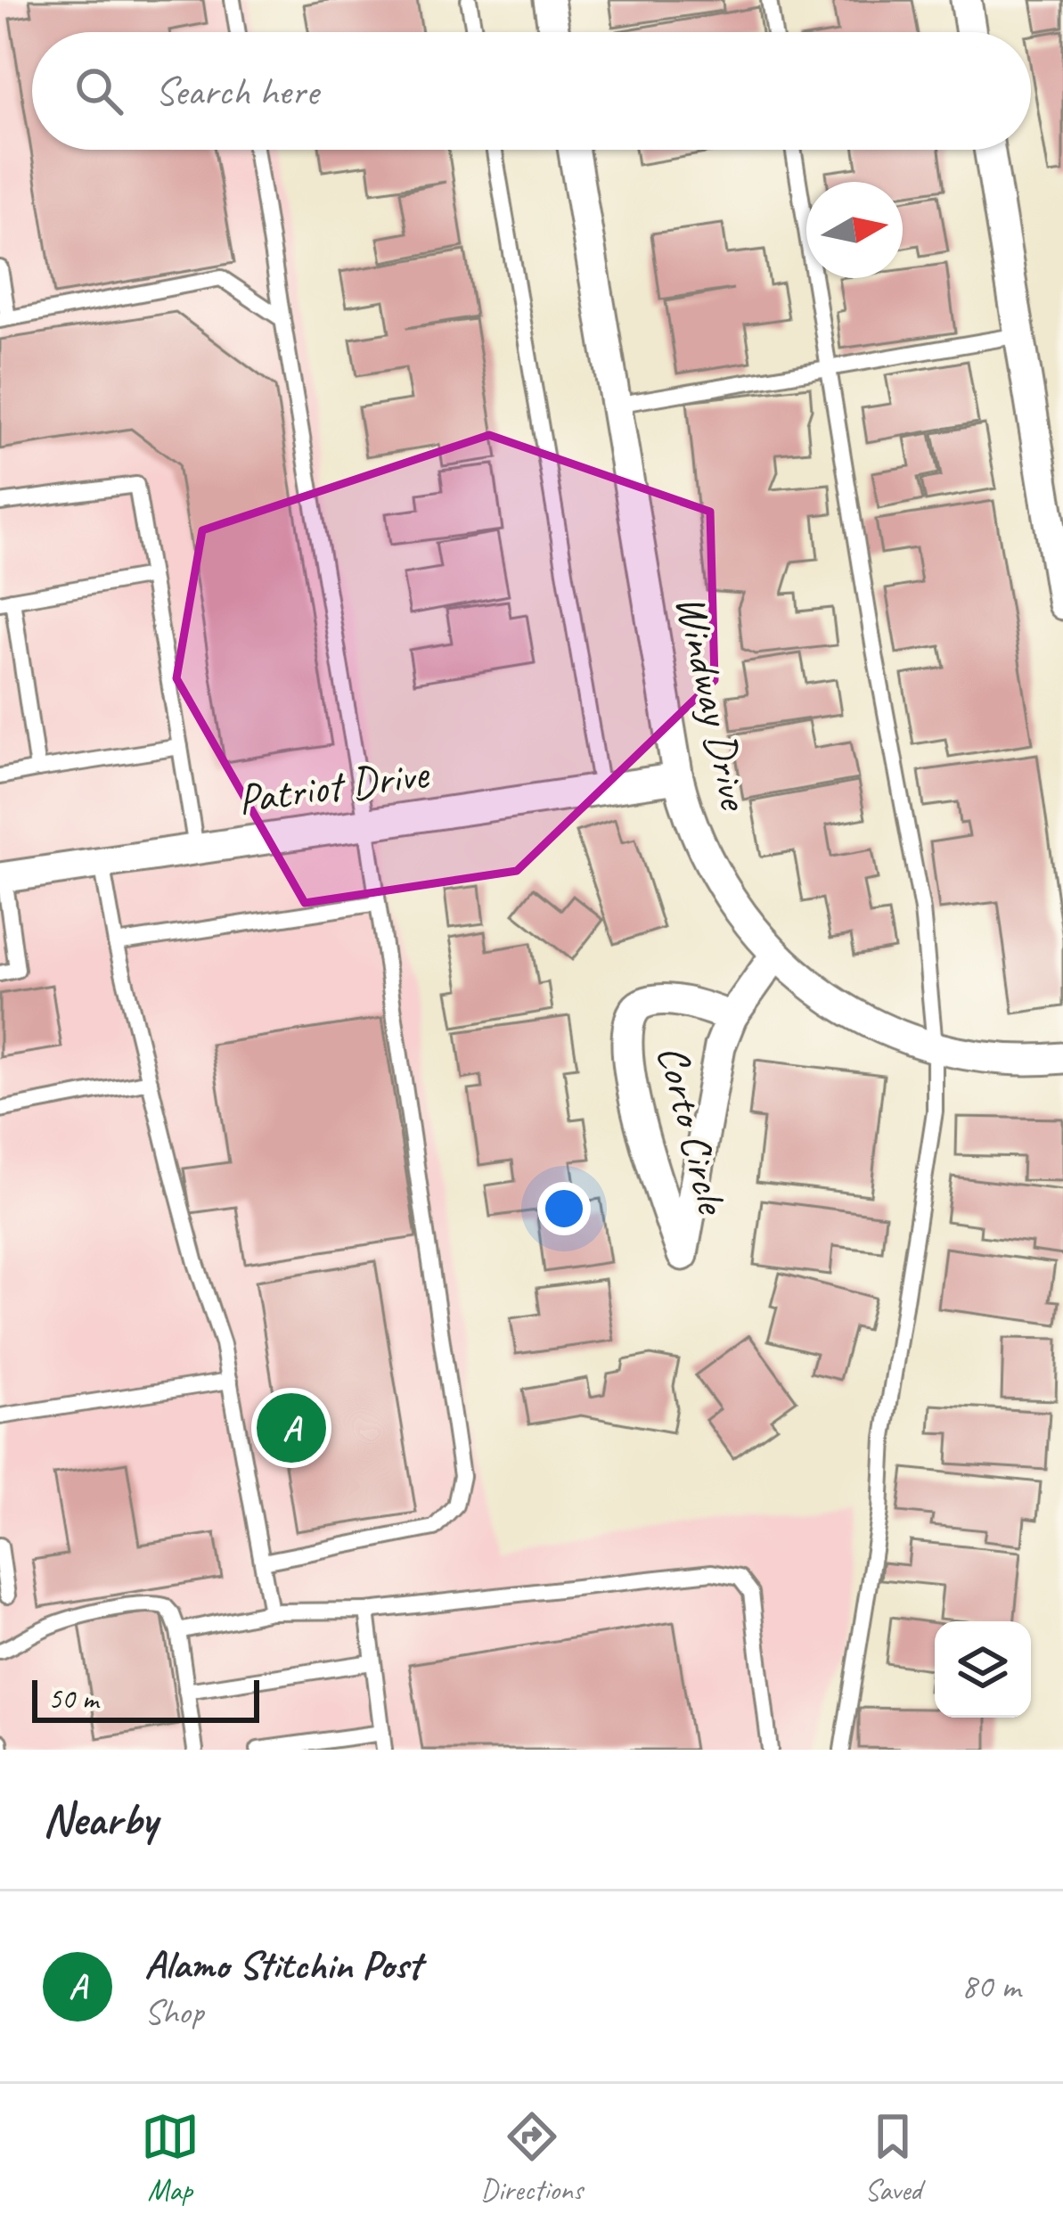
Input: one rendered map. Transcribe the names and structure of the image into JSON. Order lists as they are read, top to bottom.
{
  "streets": {
    "street": ["Windway Drive", "Patriot Drive", "Corto Circle"]
  },
  "crossings": [
    ["Windway Drive", "Patriot Drive"],
    ["Windway Drive", "Corto Circle"]
  ],
  "scale_bar": "50 m",
  "north": "right",
  "page": {
    "search": "Search here",
    "pins": "A",
    "scale": "50 m",
    "heading": "Nearby",
    "list": [
      {
        "mark": "A",
        "name": "Alamo Stitchin Post",
        "note": "Shop",
        "value": "80 m"
      }
    ],
    "nav": ["Map", "Directions", "Saved"]
  }
}
